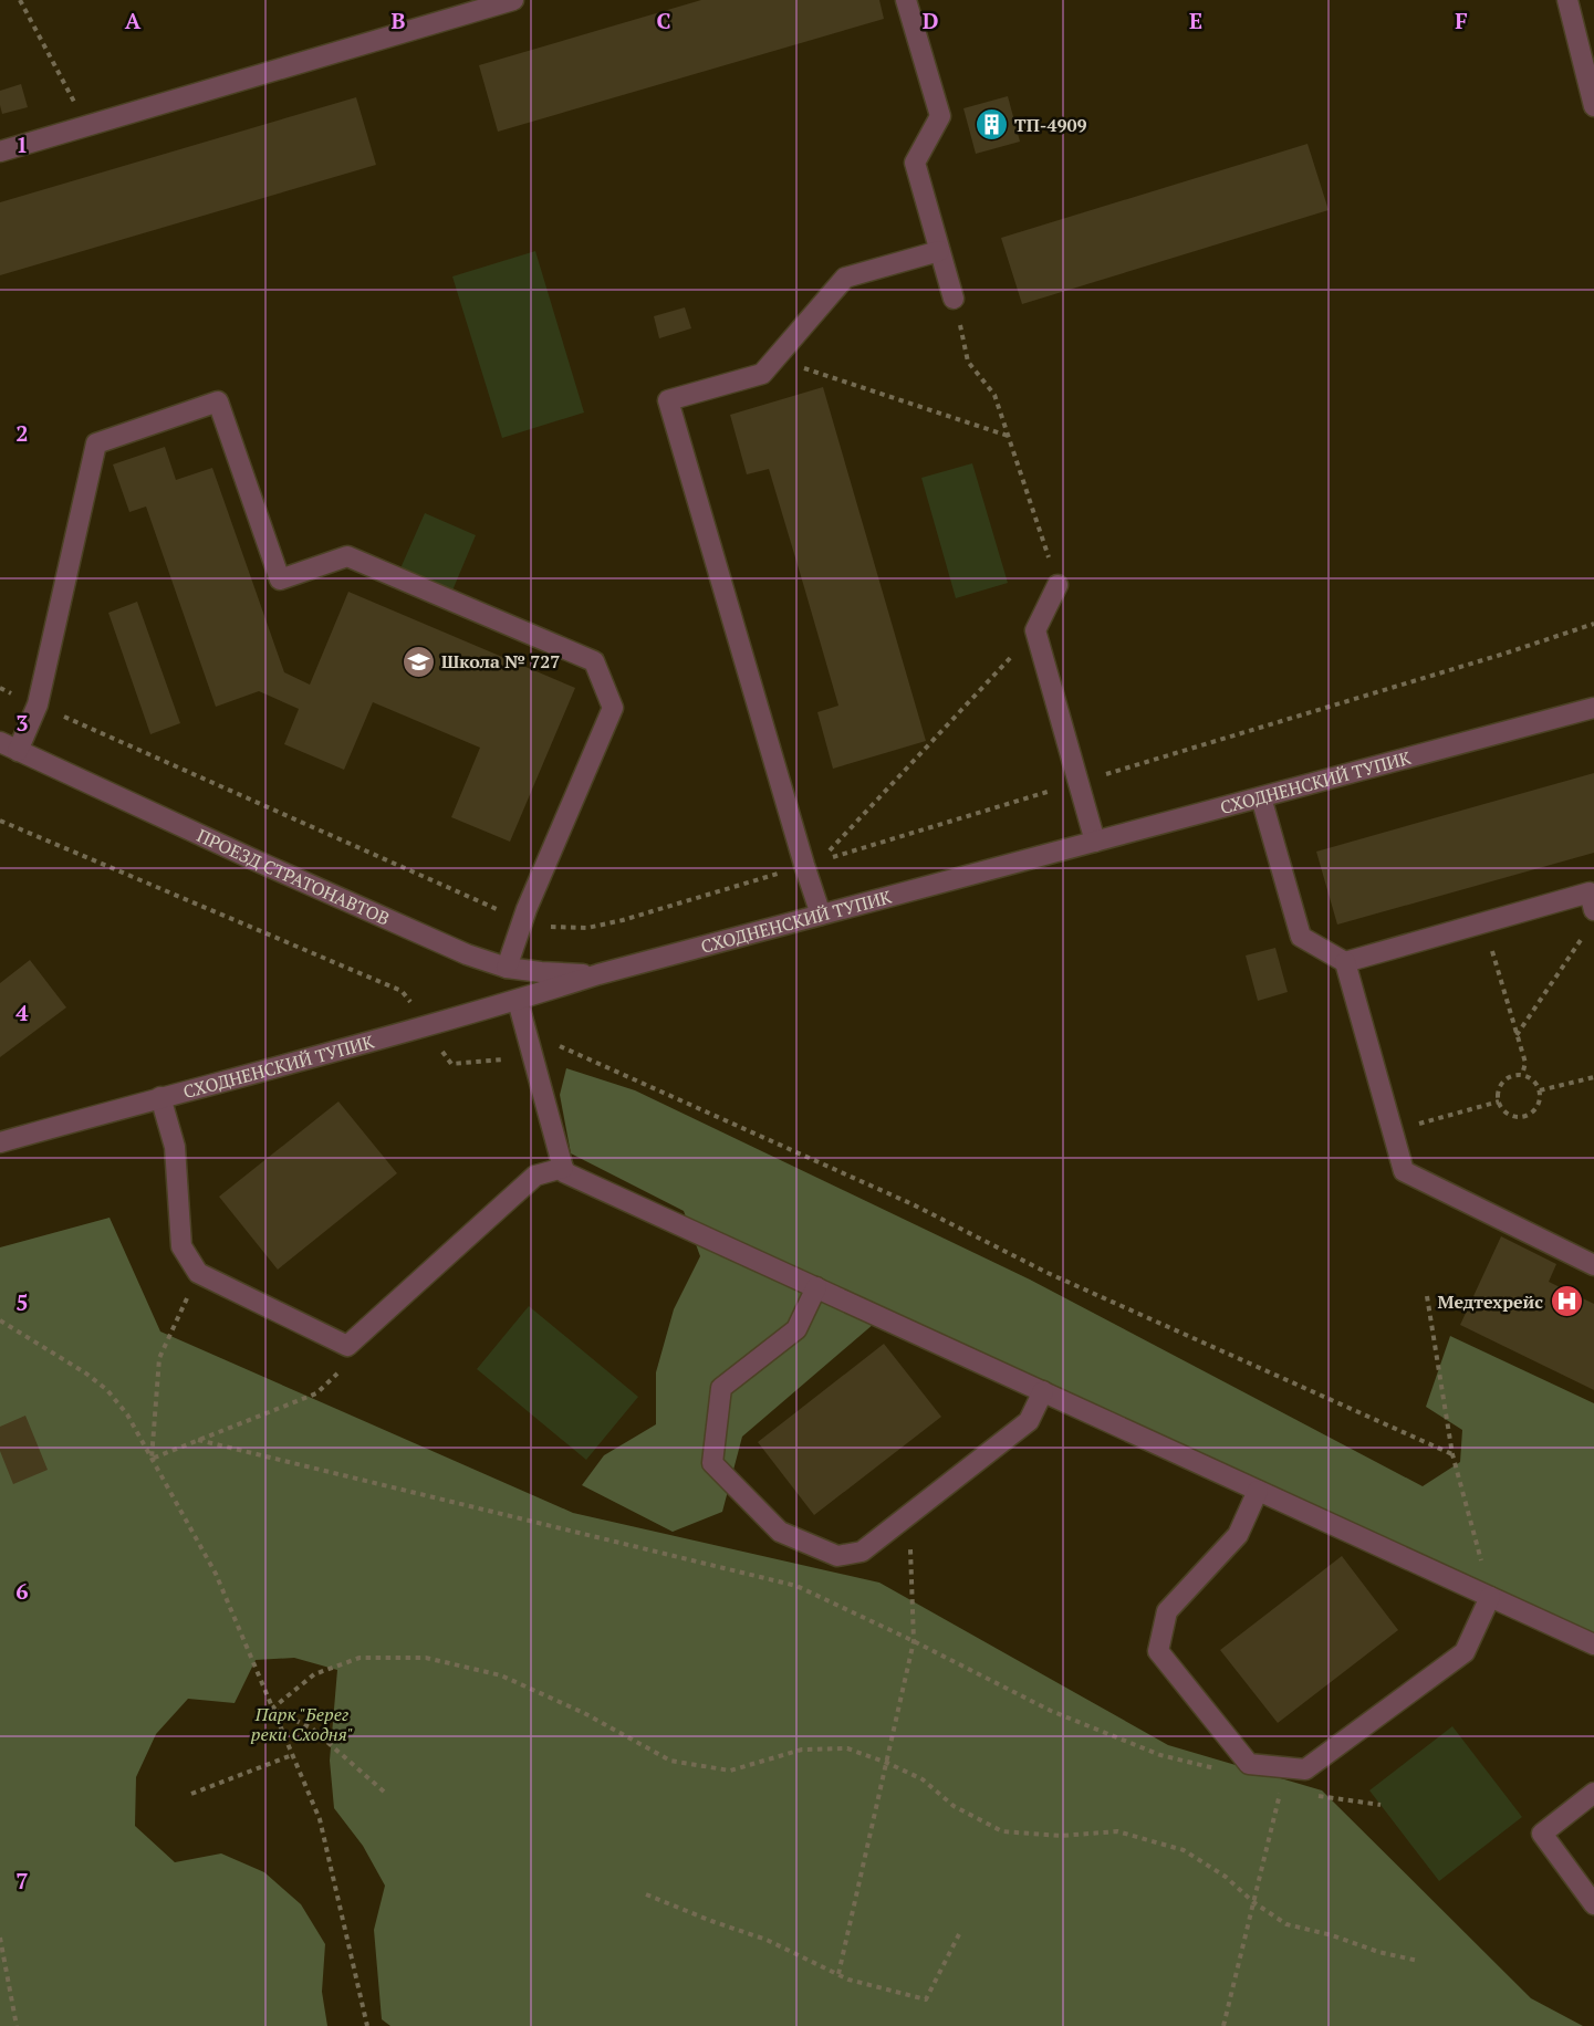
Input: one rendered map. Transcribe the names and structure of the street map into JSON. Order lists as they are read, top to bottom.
{
  "streets": {
    "street": ["СХОДНЕНСКИЙ ТУПИК", "ПРОЕЗД СТРАТОНАВТОВ"]
  },
  "crossings": [
    ["СХОДНЕНСКИЙ ТУПИК", "ПРОЕЗД СТРАТОНАВТОВ"]
  ],
  "parks": ["Парк \"Берег реки Сходня\""],
  "places": {
    "building": ["ТП-4909"],
    "school or university": ["Школа № 727"],
    "hospital": ["Медтехрейс"]
  },
  "grid": {
    "columns": [
      "A",
      "B",
      "C",
      "D",
      "E",
      "F"
    ],
    "rows": [
      "1",
      "2",
      "3",
      "4",
      "5",
      "6",
      "7"
    ]
  }
}
